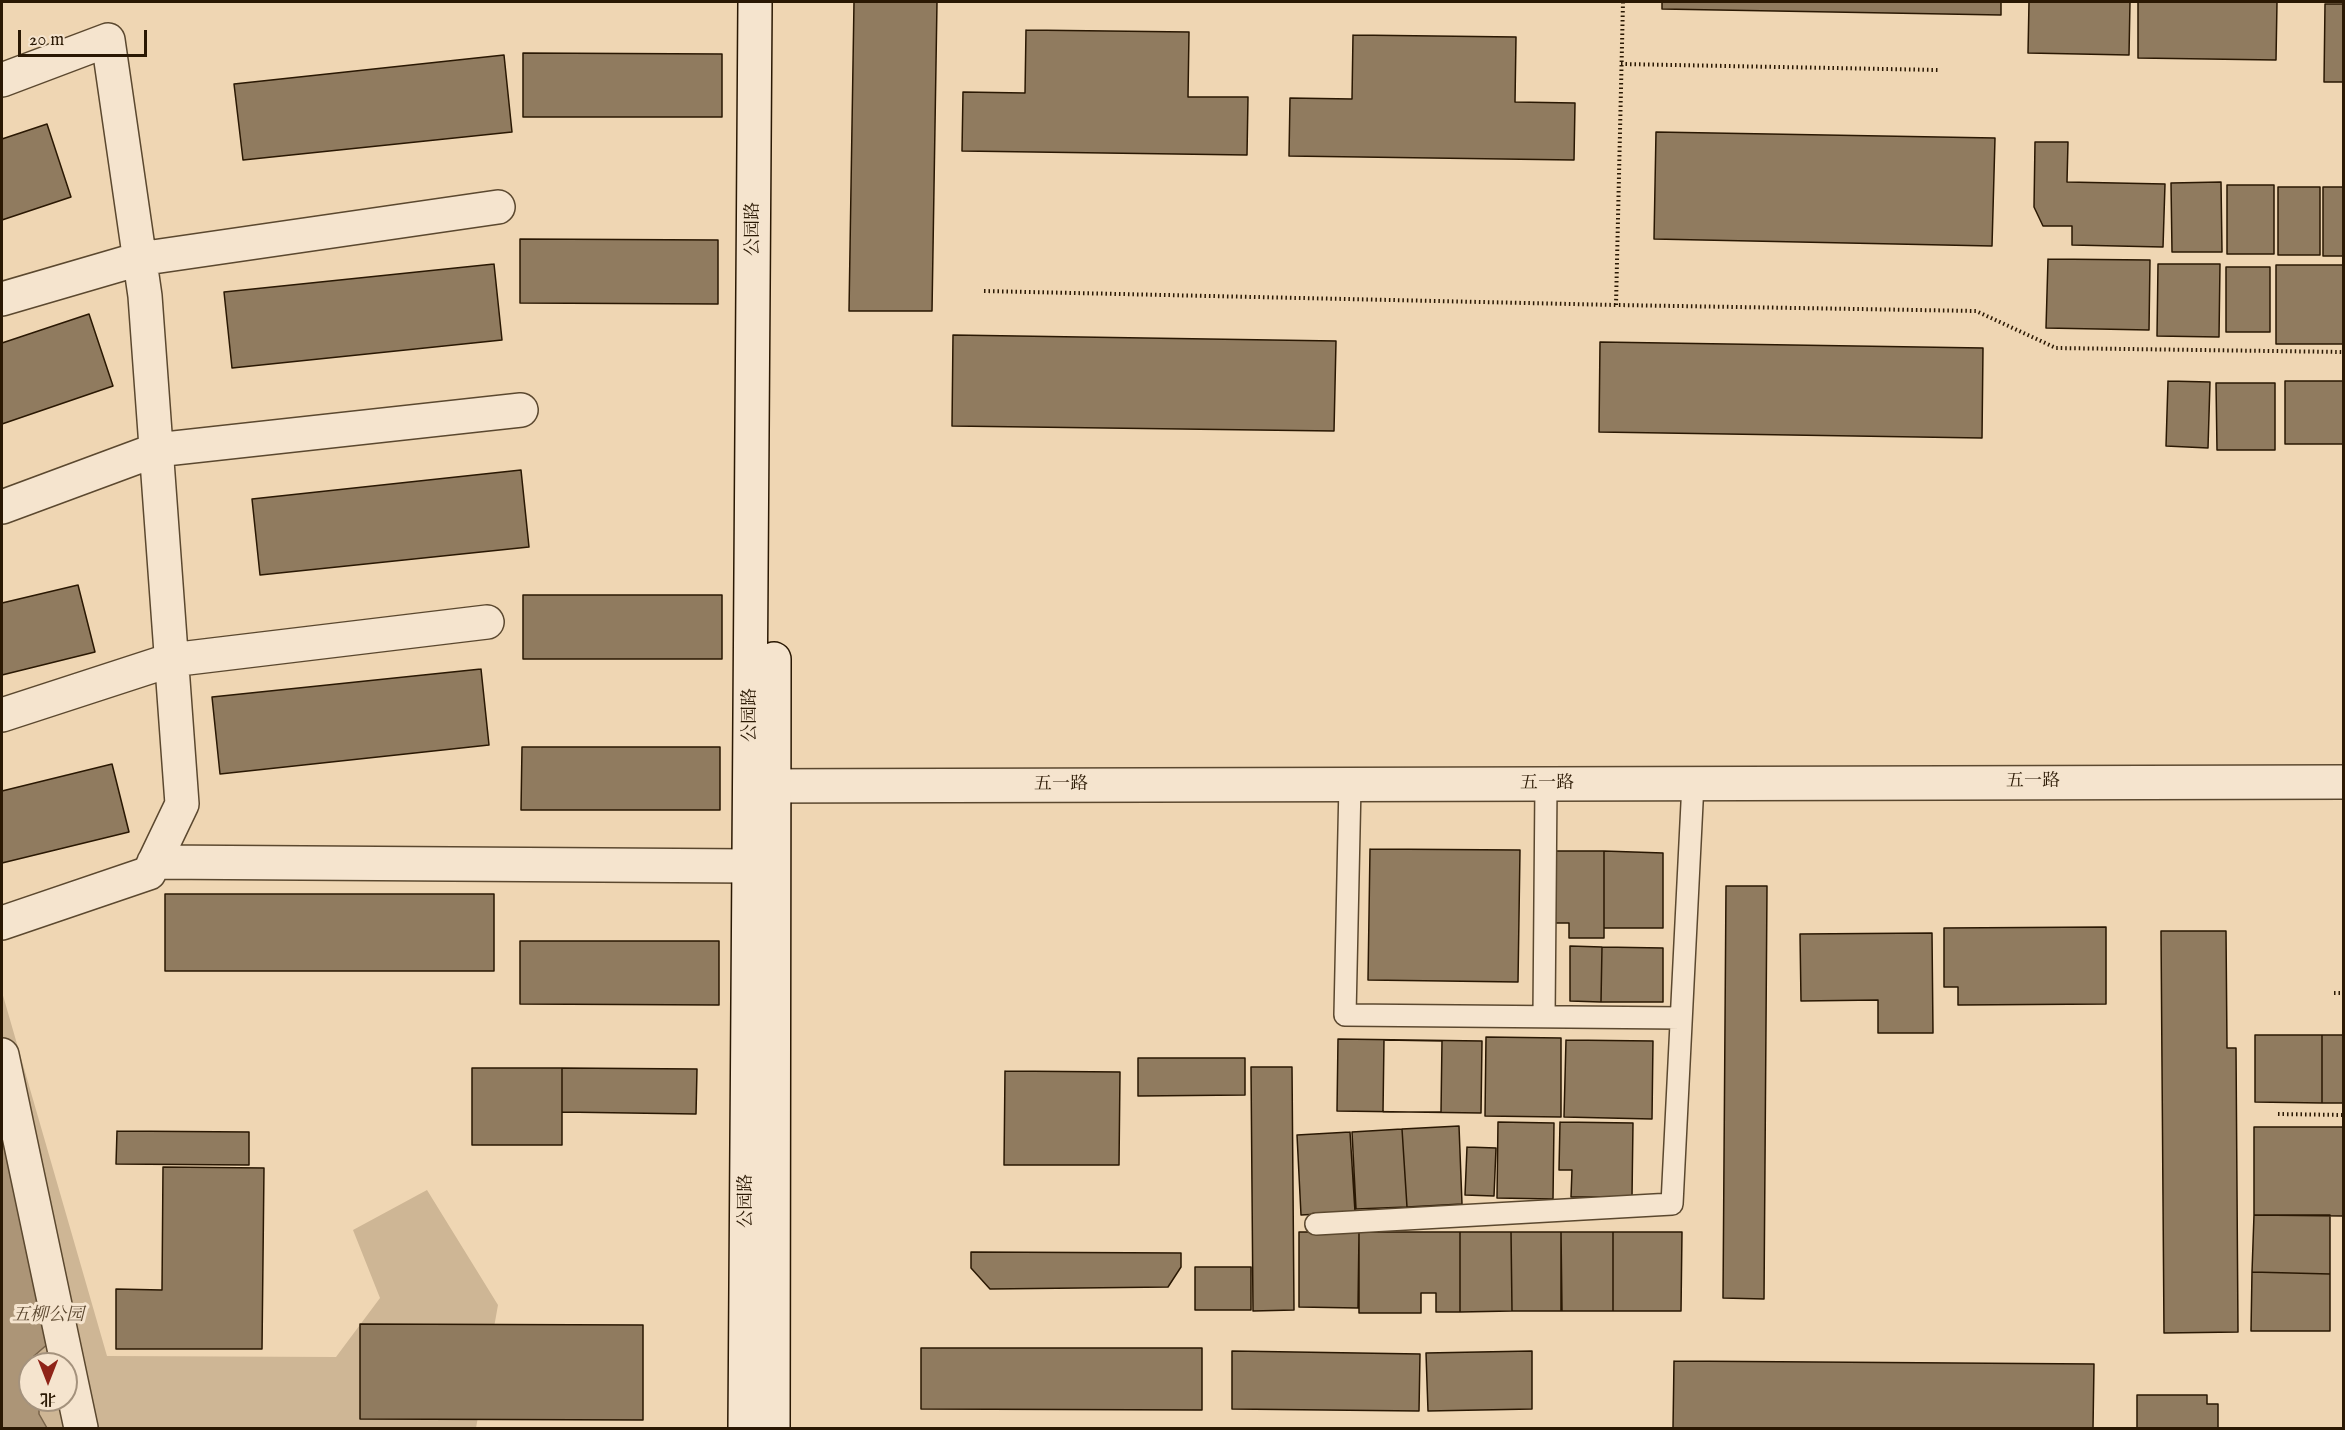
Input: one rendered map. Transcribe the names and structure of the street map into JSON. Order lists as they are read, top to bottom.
{
  "streets": {
    "street": ["公园路", "五一路"]
  },
  "crossings": [
    ["公园路", "五一路"]
  ],
  "parks": ["五柳公园"],
  "scale_bar": "20 m",
  "north": "bottom"
}
